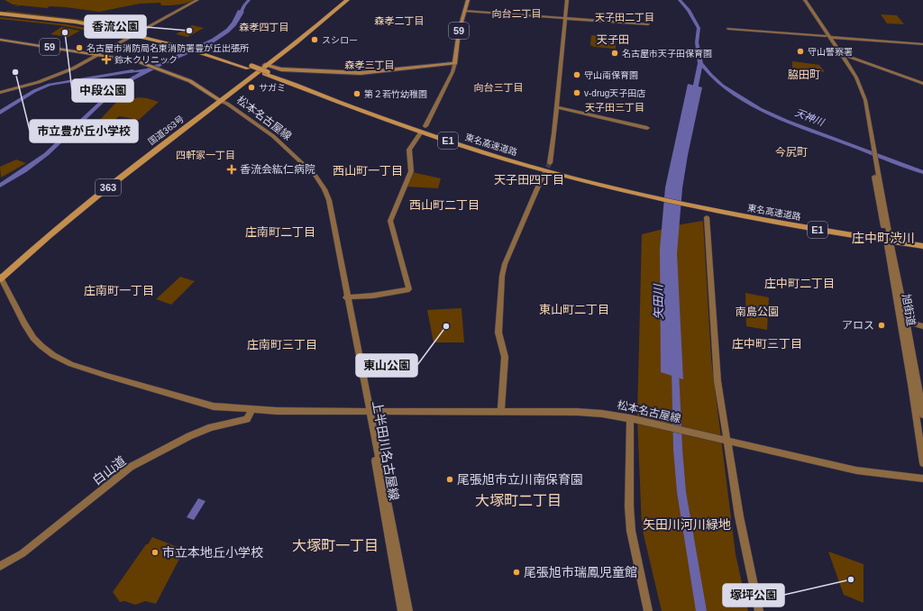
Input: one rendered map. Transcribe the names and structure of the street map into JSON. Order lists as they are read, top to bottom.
{
  "streets": {
    "highway": [
      "国道363号",
      "E1",
      "東名高速道路",
      "363"
    ],
    "main road": ["59"],
    "street": [
      "松本名古屋線",
      "旭街道",
      "上半田川名古屋線",
      "白山道"
    ]
  },
  "crossings": [
    ["59", "松本名古屋線"],
    ["59", "国道363号"],
    ["松本名古屋線", "国道363号"],
    ["松本名古屋線", "上半田川名古屋線"],
    ["松本名古屋線", "白山道"],
    ["国道363号", "東名高速道路"]
  ],
  "districts": [
    "向台二丁目",
    "天子田二丁目",
    "森孝二丁目",
    "森孝四丁目",
    "天子田",
    "森孝三丁目",
    "脇田町",
    "向台三丁目",
    "天子田三丁目",
    "今尻町",
    "四軒家一丁目",
    "西山町一丁目",
    "天子田四丁目",
    "西山町二丁目",
    "庄南町二丁目",
    "庄中町渋川",
    "庄中町二丁目",
    "庄南町一丁目",
    "東山町二丁目",
    "庄中町三丁目",
    "庄南町三丁目",
    "大塚町二丁目",
    "大塚町一丁目"
  ],
  "water": ["天神川", "矢田川"],
  "parks": ["南島公園", "矢田川河川緑地"],
  "places": {
    "other": [
      "香流公園",
      "中段公園",
      "スシロー",
      "名古屋市消防局名東消防署豊が丘出張所",
      "守山警察署",
      "名古屋市天子田保育園",
      "市立豊が丘小学校",
      "守山南保育園",
      "サガミ",
      "v-drug天子田店",
      "第２若竹幼稚園",
      "アロス",
      "東山公園",
      "尾張旭市立川南保育園",
      "市立本地丘小学校",
      "尾張旭市瑞鳳児童館",
      "塚坪公園"
    ],
    "health": ["鈴木クリニック", "香流会紘仁病院"]
  }
}
